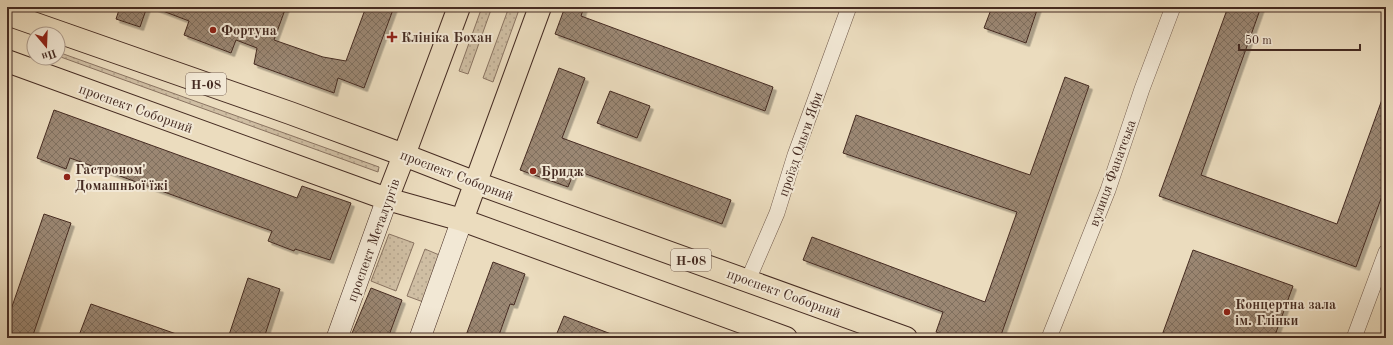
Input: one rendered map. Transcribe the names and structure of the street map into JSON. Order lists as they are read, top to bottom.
{
  "streets": {
    "main road": ["Н-08", "проспект Соборний", "проспект Металургів"],
    "street": ["проїзд Ольги Яфи", "вулиця Фанатська"]
  },
  "crossings": [
    ["проспект Соборний", "проїзд Ольги Яфи"],
    ["проспект Соборний", "проспект Металургів"]
  ],
  "places": {
    "other": [
      "Фортуна",
      "Бридж",
      "Гастроном' Домашньої їжі",
      "Концертна зала ім. Глінки"
    ],
    "health": ["Клініка Бохан"]
  },
  "scale_bar": "50 m",
  "north": "bottom"
}
